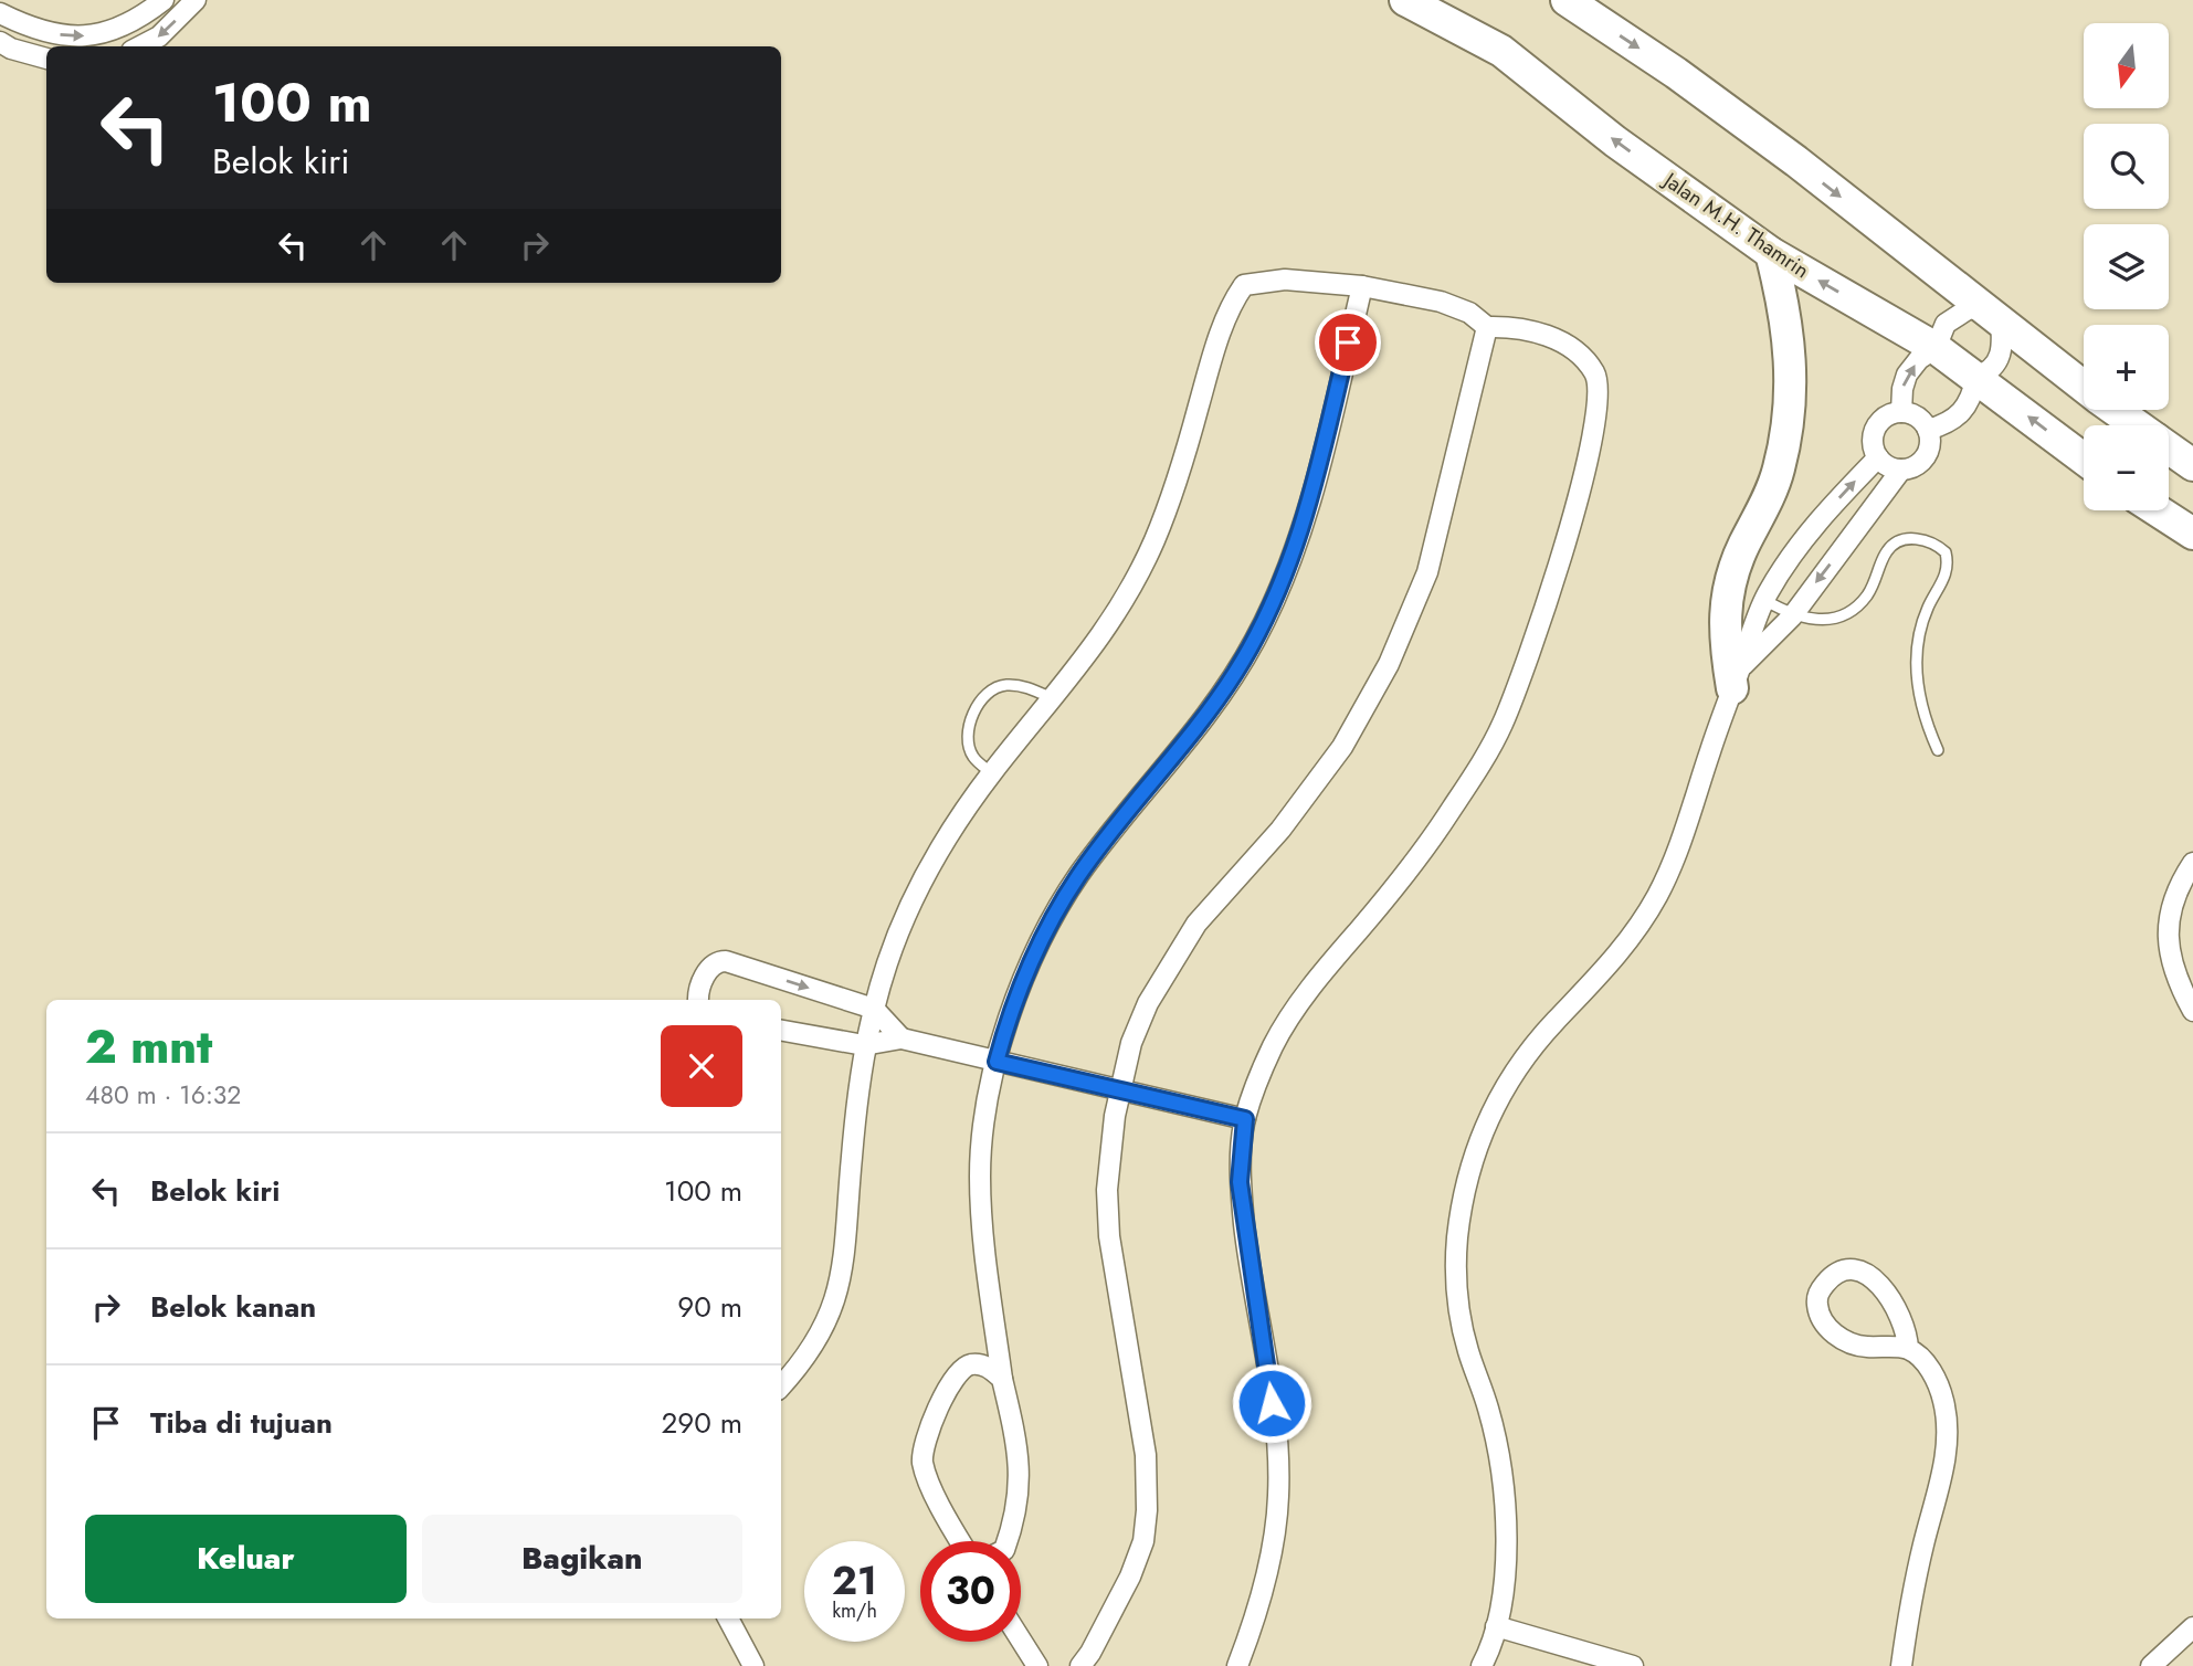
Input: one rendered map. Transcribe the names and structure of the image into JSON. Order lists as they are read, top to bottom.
{
  "streets": {
    "main road": ["Jalan M.H. Thamrin"]
  },
  "north": "bottom",
  "page": {
    "map_buttons": ["+", "−"],
    "turn": ["100 m", "Belok kiri"],
    "heading": ["2 mnt", "480 m · 16:32"],
    "list": [
      {
        "name": "Belok kiri",
        "value": "100 m"
      },
      {
        "name": "Belok kanan",
        "value": "90 m"
      },
      {
        "name": "Tiba di tujuan",
        "value": "290 m"
      }
    ],
    "buttons": ["Keluar", "Bagikan"],
    "speed": "21 km/h",
    "limit": "30"
  }
}
